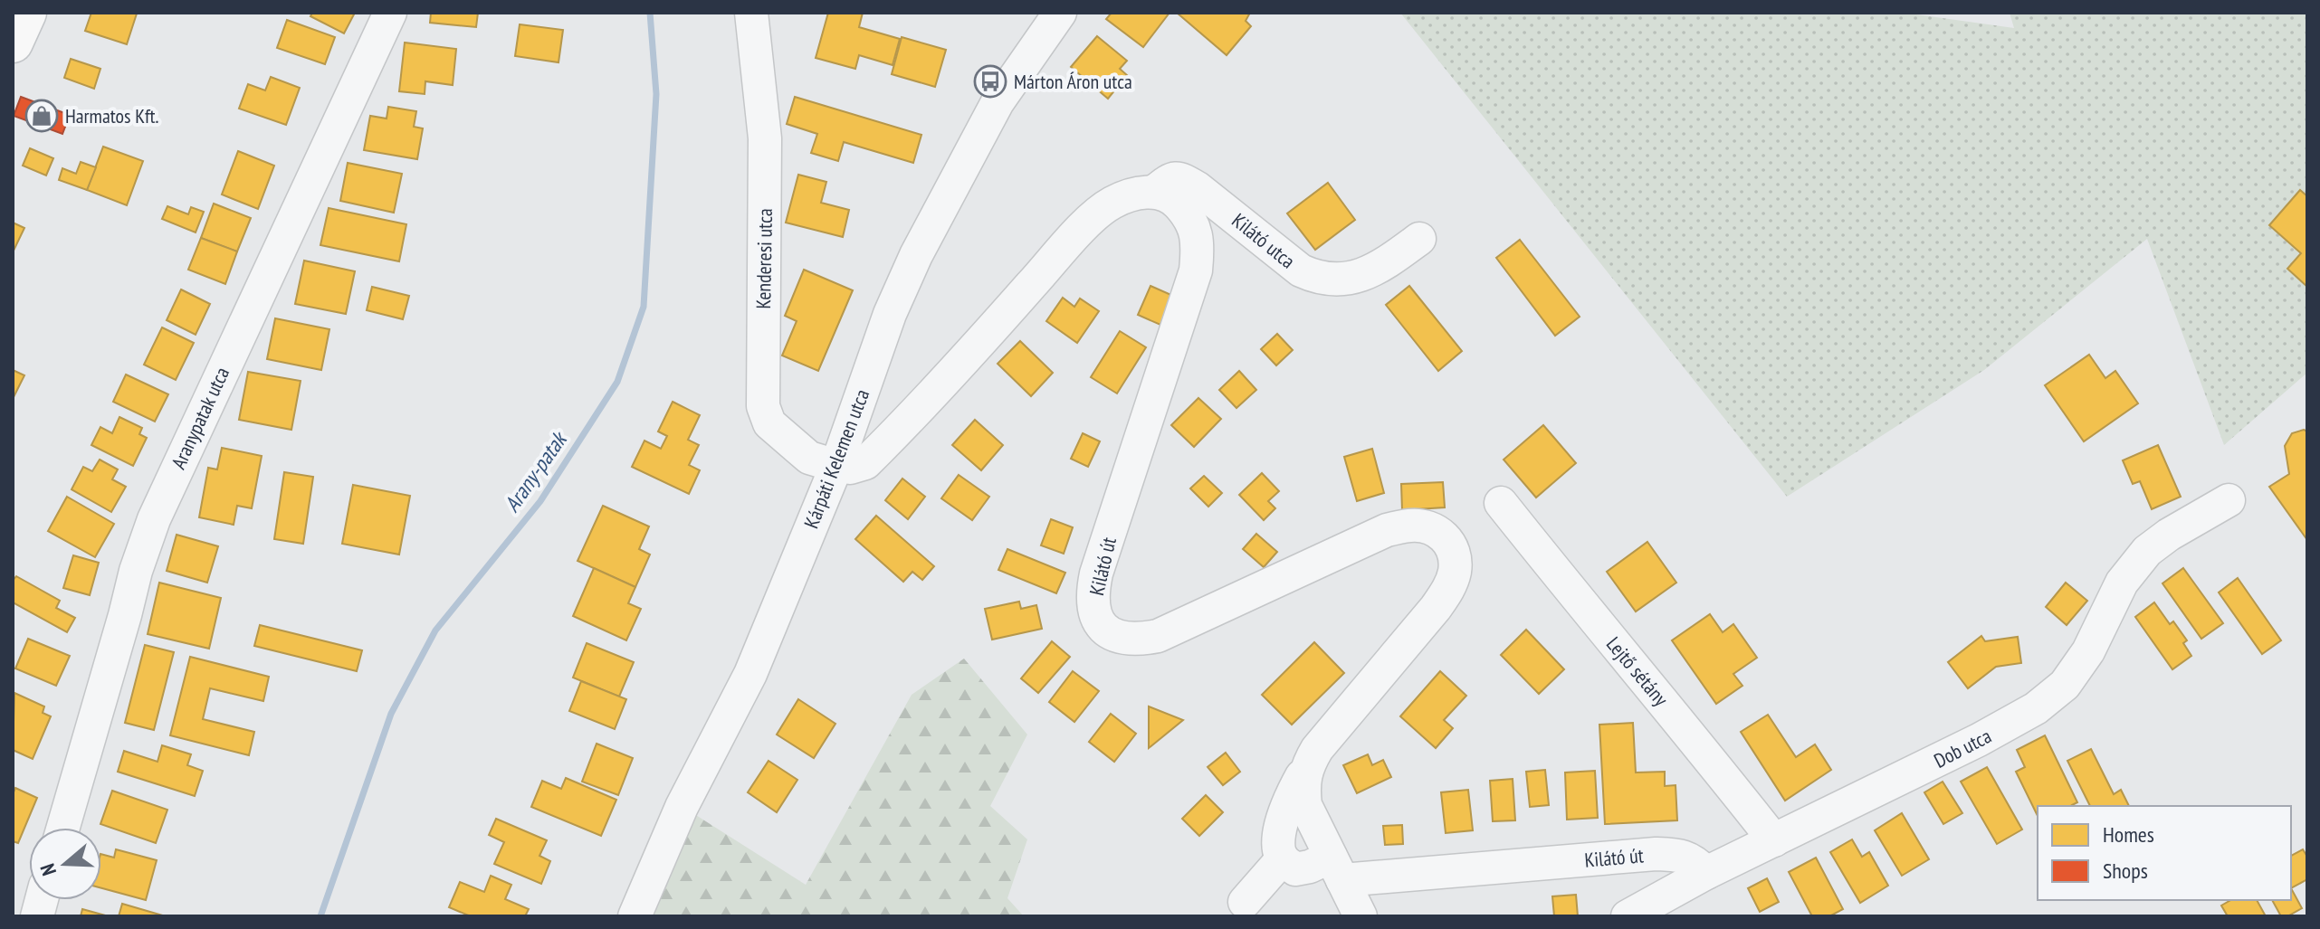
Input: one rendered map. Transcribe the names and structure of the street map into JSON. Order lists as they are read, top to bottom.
{
  "streets": {
    "street": [
      "Kilátó utca",
      "Kenderesi utca",
      "Aranypatak utca",
      "Kárpáti Kelemen utca",
      "Kilátó út",
      "Lejtő sétány",
      "Dob utca"
    ]
  },
  "crossings": [
    ["Kilátó utca", "Kilátó út"],
    ["Kenderesi utca", "Kárpáti Kelemen utca"],
    ["Kilátó út", "Dob utca"],
    ["Lejtő sétány", "Dob utca"]
  ],
  "water": ["Arany-patak"],
  "places": {
    "bus stop": ["Márton Áron utca"],
    "shop": ["Harmatos Kft."]
  },
  "legend": ["Homes", "Shops"],
  "north": "left"
}
